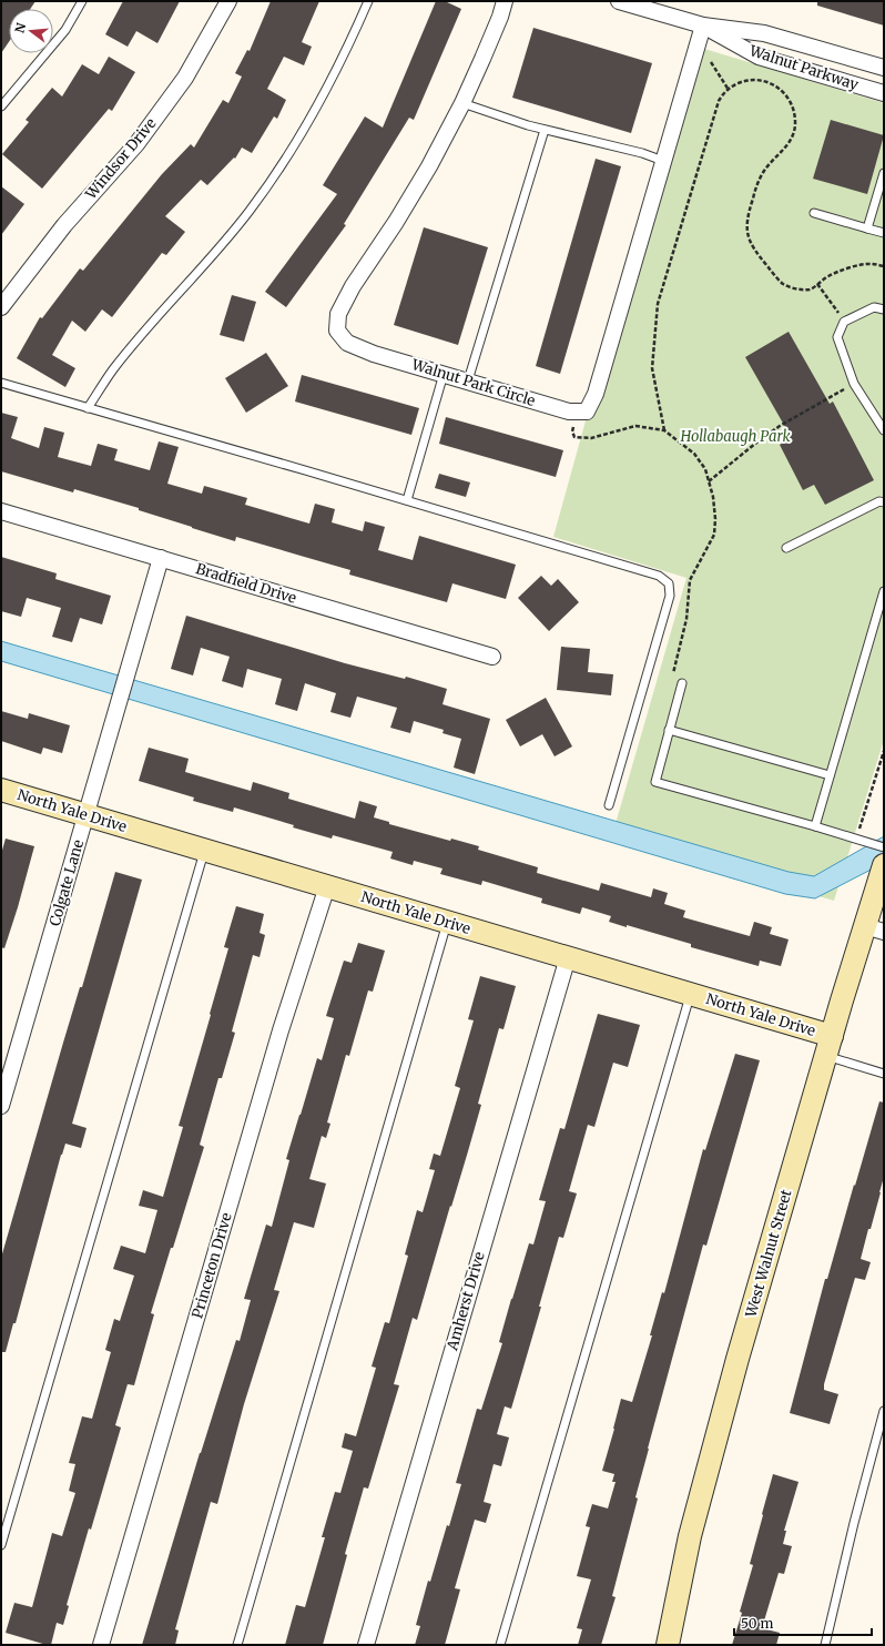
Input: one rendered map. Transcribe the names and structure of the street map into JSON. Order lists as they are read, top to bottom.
{
  "streets": {
    "street": [
      "Walnut Parkway",
      "Windsor Drive",
      "Walnut Park Circle",
      "Bradfield Drive",
      "North Yale Drive",
      "Colgate Lane",
      "West Walnut Street",
      "Princeton Drive",
      "Amherst Drive"
    ]
  },
  "crossings": [
    ["Bradfield Drive", "Colgate Lane"],
    ["North Yale Drive", "Colgate Lane"],
    ["North Yale Drive", "West Walnut Street"],
    ["North Yale Drive", "Princeton Drive"],
    ["North Yale Drive", "Amherst Drive"]
  ],
  "parks": ["Hollabaugh Park"],
  "scale_bar": "50 m",
  "north": "left"
}
